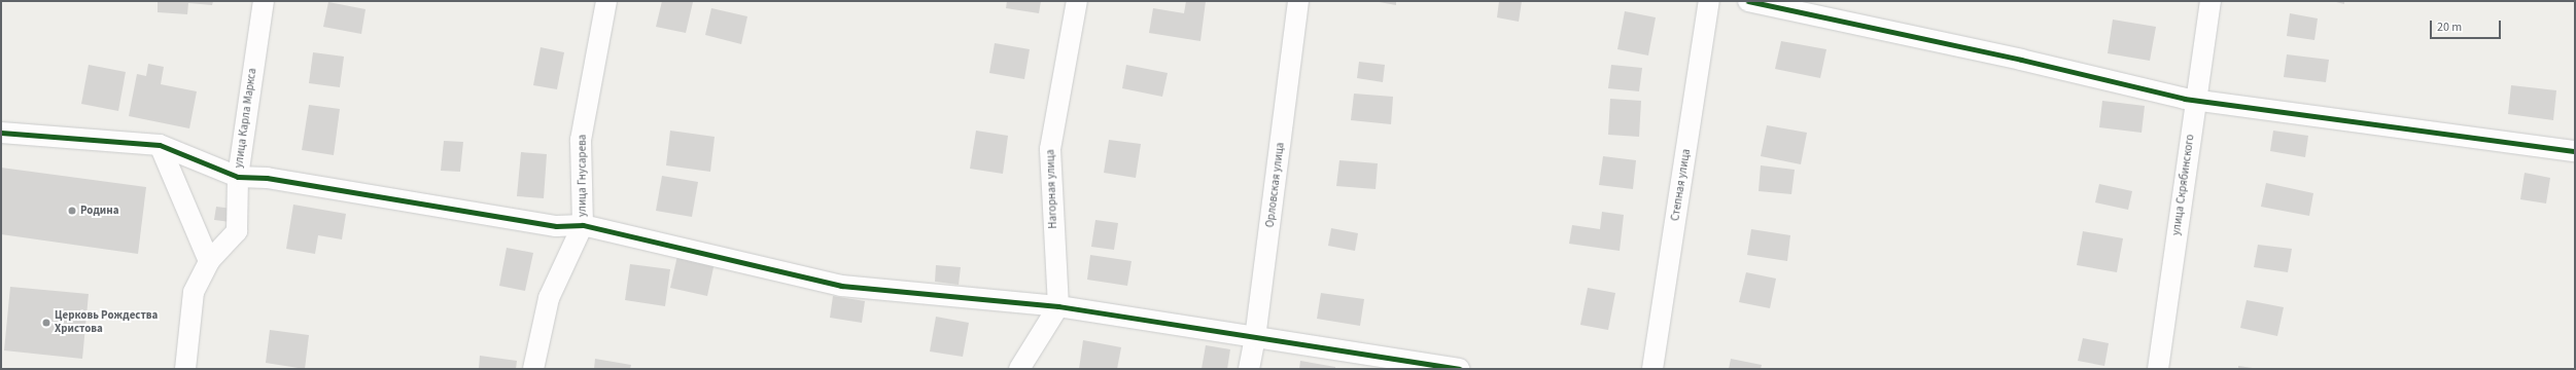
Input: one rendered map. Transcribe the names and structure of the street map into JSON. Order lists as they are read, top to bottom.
{
  "streets": {
    "street": [
      "улица Карла Маркса",
      "улица Гнусарева",
      "Орловская улица",
      "Степная улица",
      "улица Скрябинского",
      "Нагорная улица"
    ]
  },
  "places": ["Родина", "Церковь Рождества Христова"],
  "scale_bar": "20 m"
}
